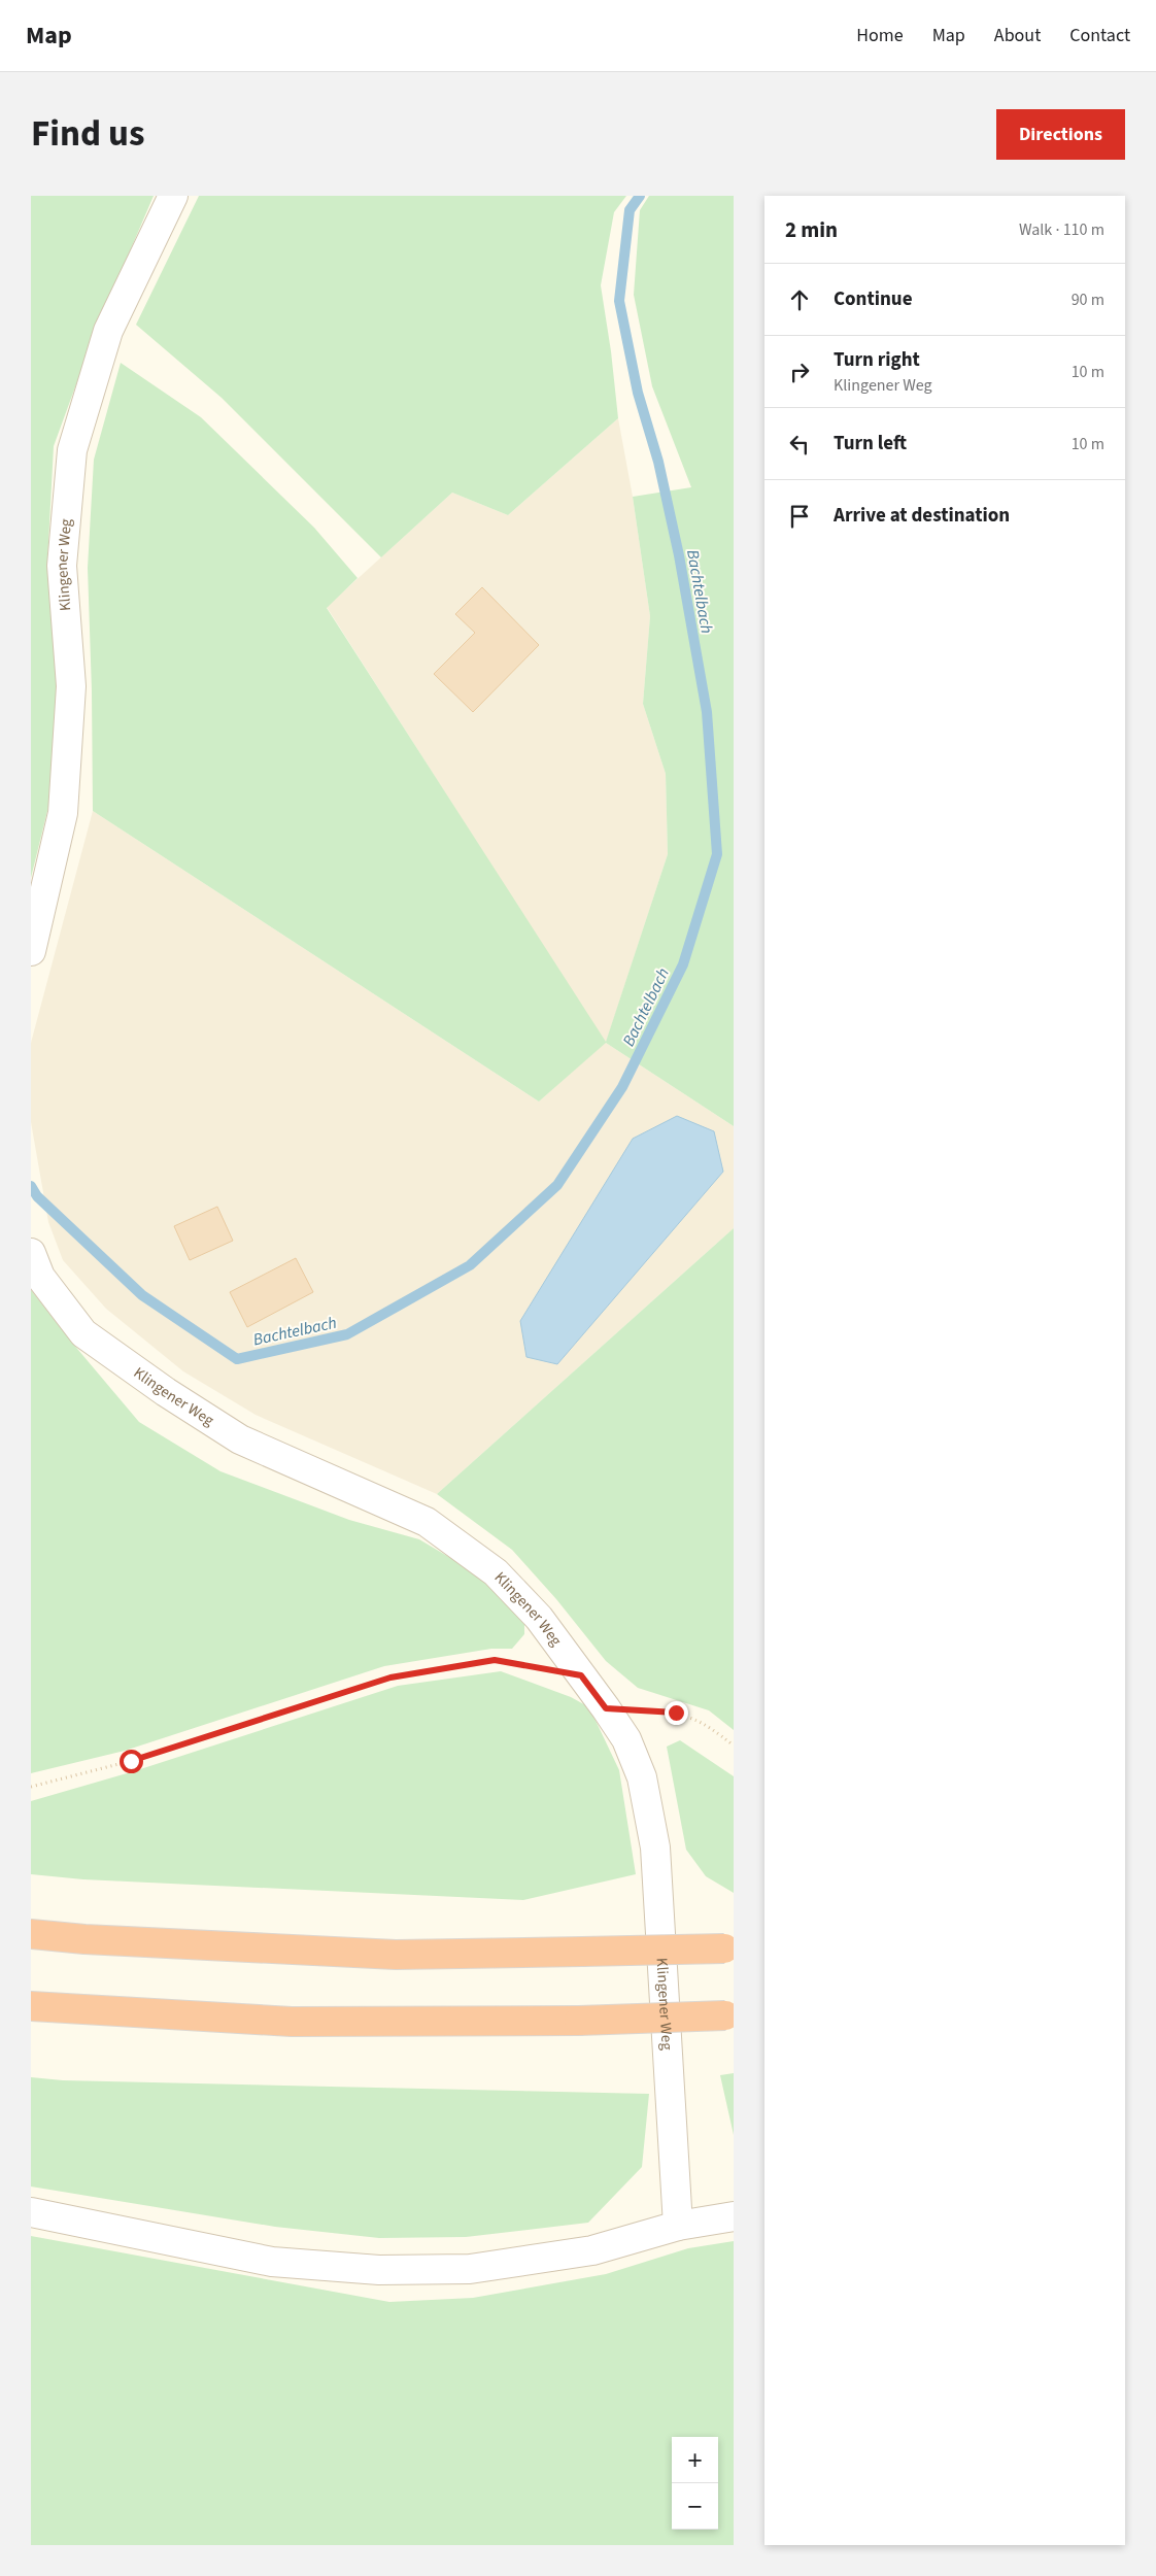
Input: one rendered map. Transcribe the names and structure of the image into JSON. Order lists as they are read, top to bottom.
{
  "streets": {
    "street": ["Klingener Weg"]
  },
  "water": ["Bachtelbach"],
  "page": {
    "header": "Map",
    "nav": [
      "Home",
      "Map",
      "About",
      "Contact"
    ],
    "title": "Find us",
    "buttons": "Directions",
    "heading": ["2 min", "Walk · 110 m"],
    "list": [
      ["Continue", "90 m"],
      ["Turn right", "Klingener Weg", "10 m"],
      ["Turn left", "10 m"],
      "Arrive at destination"
    ],
    "map_buttons": ["+", "−"]
  }
}
